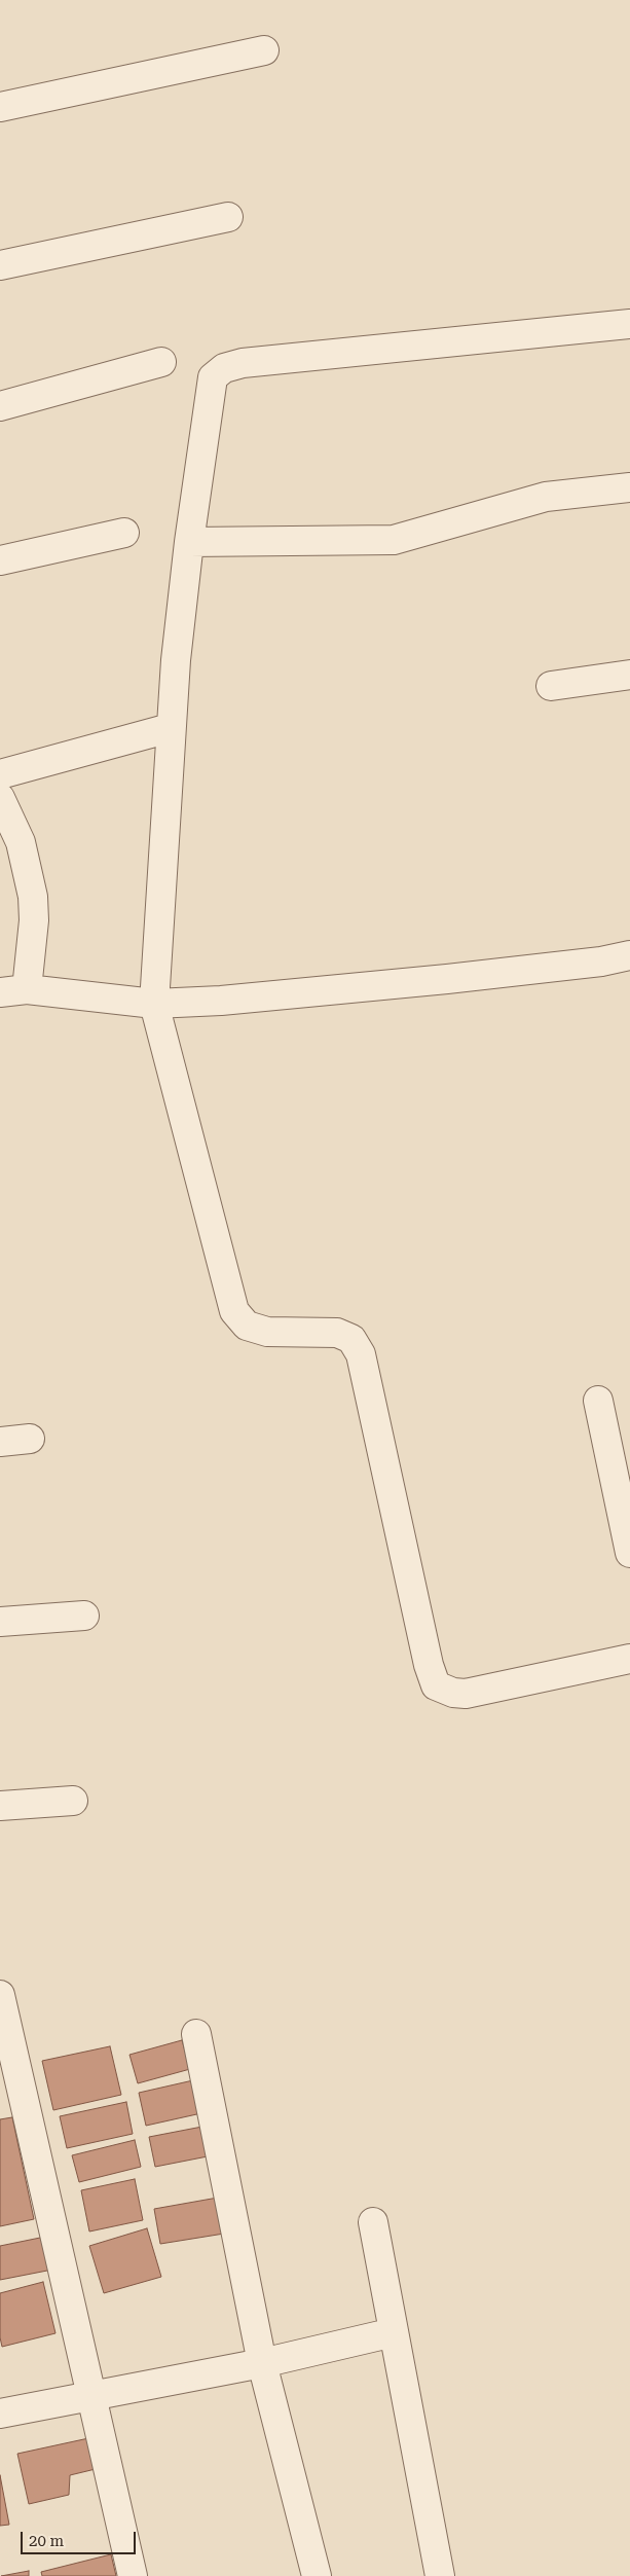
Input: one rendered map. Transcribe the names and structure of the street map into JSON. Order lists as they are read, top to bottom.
{
  "scale_bar": "20 m"
}
